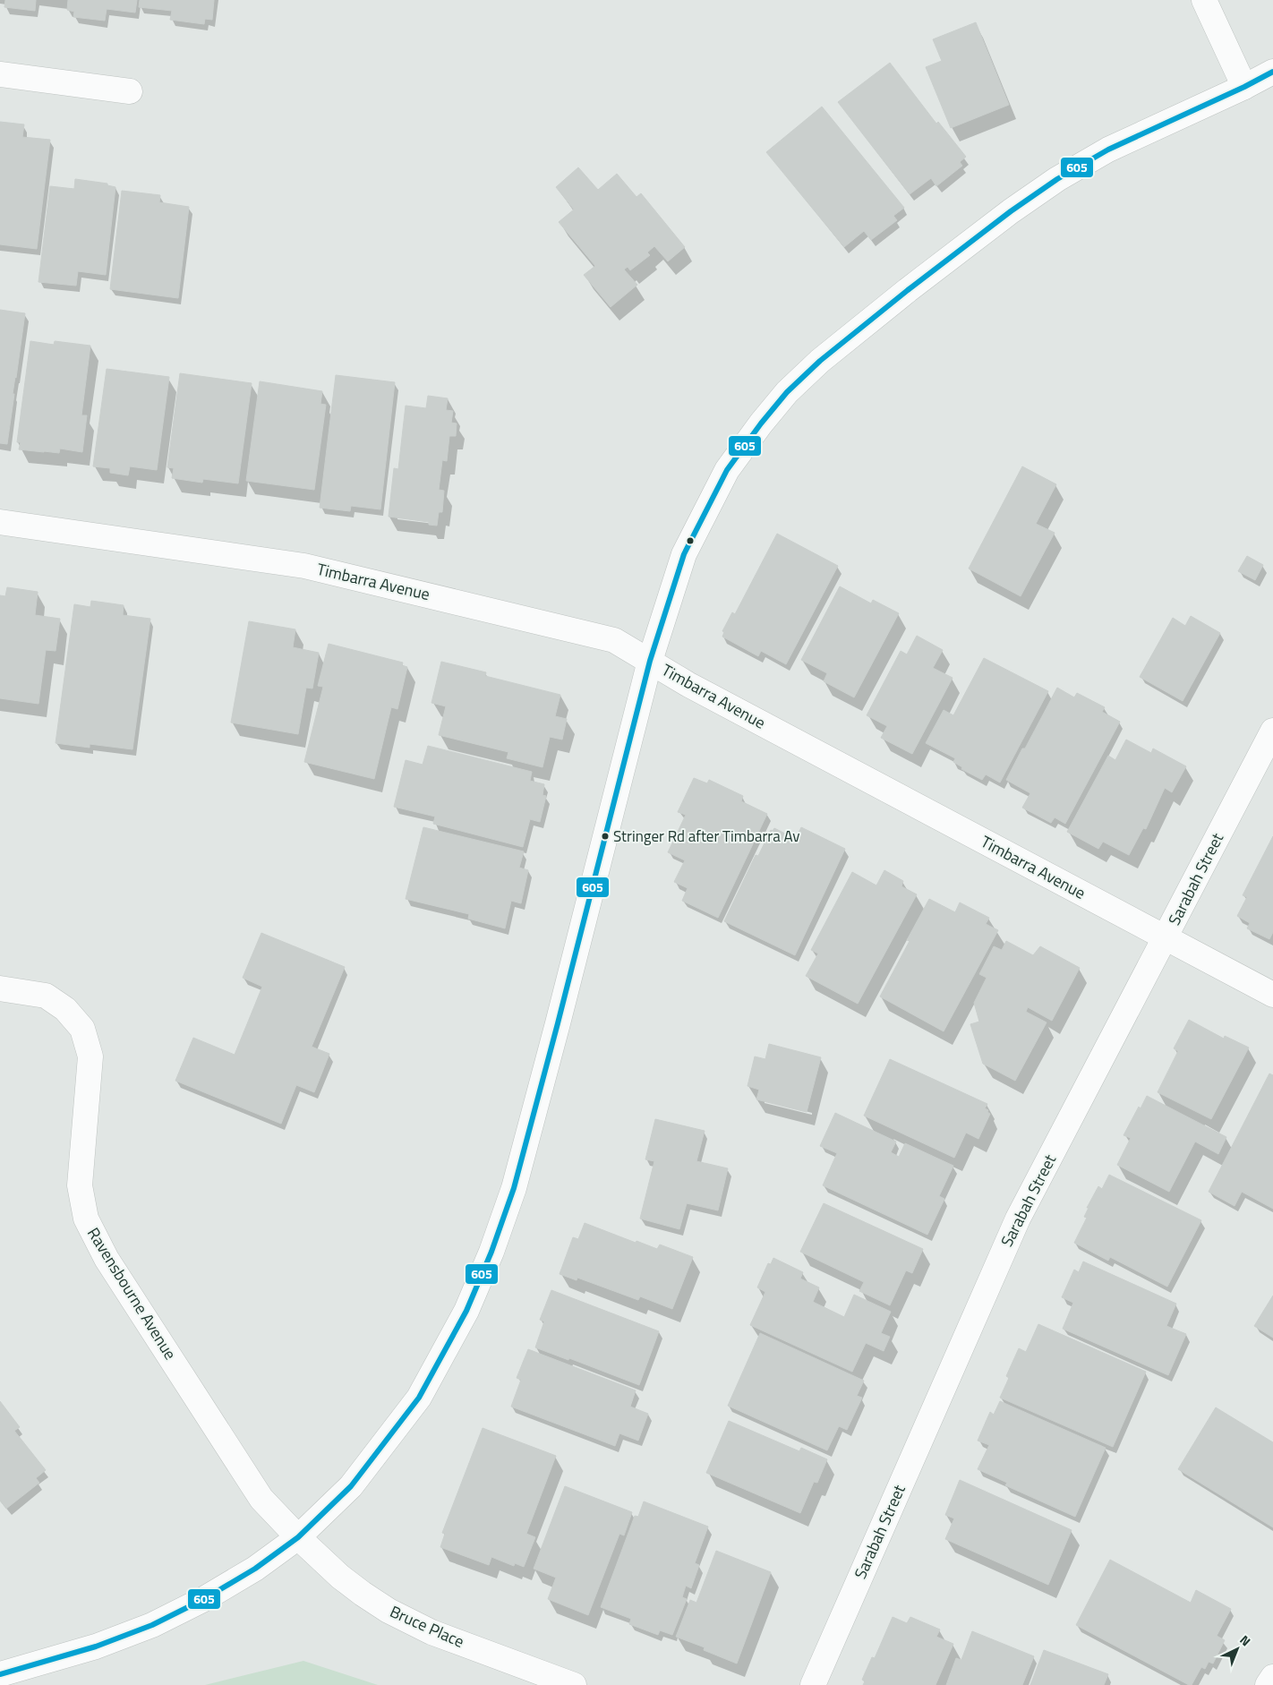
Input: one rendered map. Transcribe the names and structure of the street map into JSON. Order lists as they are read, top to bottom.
{
  "streets": {
    "street": [
      "Timbarra Avenue",
      "Sarabah Street",
      "Ravensbourne Avenue",
      "Bruce Place"
    ]
  },
  "crossings": [
    ["Timbarra Avenue", "Sarabah Street"],
    ["Ravensbourne Avenue", "Bruce Place"]
  ],
  "places": ["Stringer Rd after Timbarra Av"],
  "lines": ["transit line 605"],
  "north": "top right"
}
